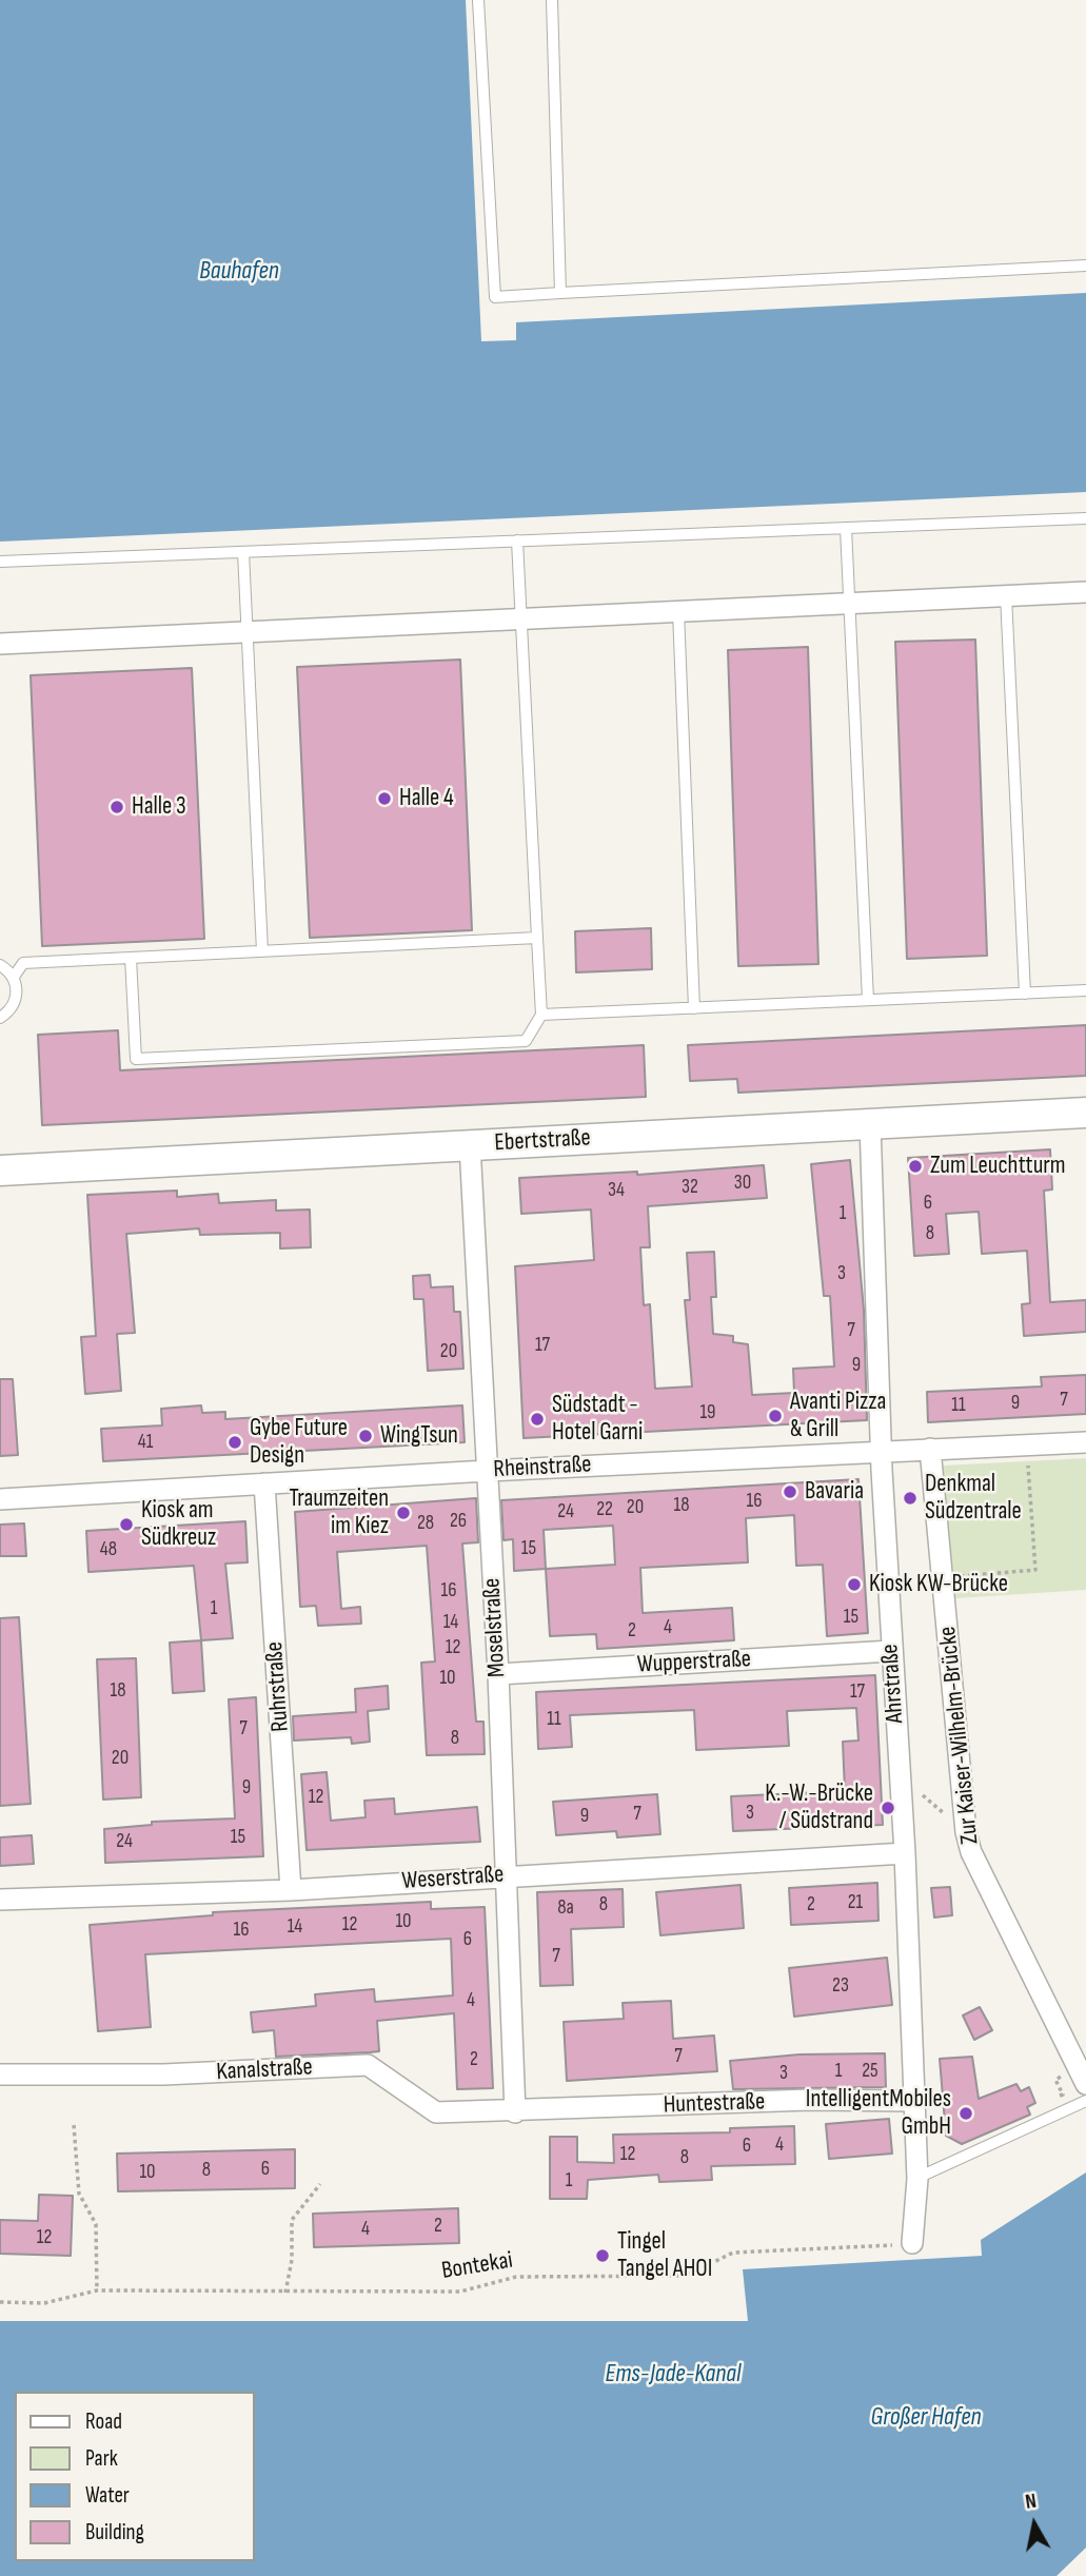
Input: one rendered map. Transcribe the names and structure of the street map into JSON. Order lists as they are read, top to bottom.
{
  "streets": {
    "street": [
      "Ebertstraße",
      "Rheinstraße",
      "Moselstraße",
      "Wupperstraße",
      "Ahrstraße",
      "Ruhrstraße",
      "Zur Kaiser-Wilhelm-Brücke",
      "Weserstraße",
      "Kanalstraße",
      "Huntestraße"
    ],
    "path": ["Bontekai"]
  },
  "crossings": [
    ["Ebertstraße", "Moselstraße"],
    ["Ebertstraße", "Ahrstraße"],
    ["Rheinstraße", "Moselstraße"],
    ["Rheinstraße", "Ahrstraße"],
    ["Rheinstraße", "Ruhrstraße"],
    ["Rheinstraße", "Zur Kaiser-Wilhelm-Brücke"],
    ["Moselstraße", "Wupperstraße"],
    ["Moselstraße", "Weserstraße"],
    ["Moselstraße", "Kanalstraße"],
    ["Moselstraße", "Huntestraße"],
    ["Wupperstraße", "Ahrstraße"],
    ["Ahrstraße", "Weserstraße"],
    ["Ahrstraße", "Huntestraße"],
    ["Ahrstraße", "Bontekai"],
    ["Ruhrstraße", "Weserstraße"],
    ["Kanalstraße", "Huntestraße"]
  ],
  "water": ["Bauhafen", "Ems-Jade-Kanal", "Großer Hafen"],
  "places": [
    "Halle 4",
    "Halle 3",
    "Zum Leuchtturm",
    "Avanti Pizza & Grill",
    "Südstadt - Hotel Garni",
    "WingTsun",
    "Gybe Future Design",
    "Bavaria",
    "Denkmal Südzentrale",
    "Traumzeiten im Kiez",
    "Kiosk am Südkreuz",
    "Kiosk KW-Brücke",
    "K.-W.-Brücke / Südstrand",
    "IntelligentMobiles GmbH",
    "Tingel Tangel AHOI"
  ],
  "house_numbers": [
    "30",
    "32",
    "34",
    "6",
    "1",
    "8",
    "3",
    "7",
    "17",
    "20",
    "9",
    "7",
    "9",
    "11",
    "19",
    "41",
    "16",
    "18",
    "20",
    "22",
    "24",
    "26",
    "28",
    "15",
    "48",
    "16",
    "1",
    "15",
    "14",
    "4",
    "2",
    "12",
    "10",
    "18",
    "17",
    "11",
    "7",
    "8",
    "20",
    "9",
    "12",
    "3",
    "7",
    "9",
    "15",
    "24",
    "21",
    "8",
    "2",
    "8a",
    "10",
    "12",
    "14",
    "16",
    "6",
    "7",
    "23",
    "4",
    "7",
    "2",
    "1",
    "25",
    "3",
    "4",
    "6",
    "12",
    "8",
    "6",
    "8",
    "10",
    "1",
    "2",
    "4",
    "12"
  ],
  "legend": [
    "Road",
    "Park",
    "Water",
    "Building"
  ],
  "north": "top"
}
